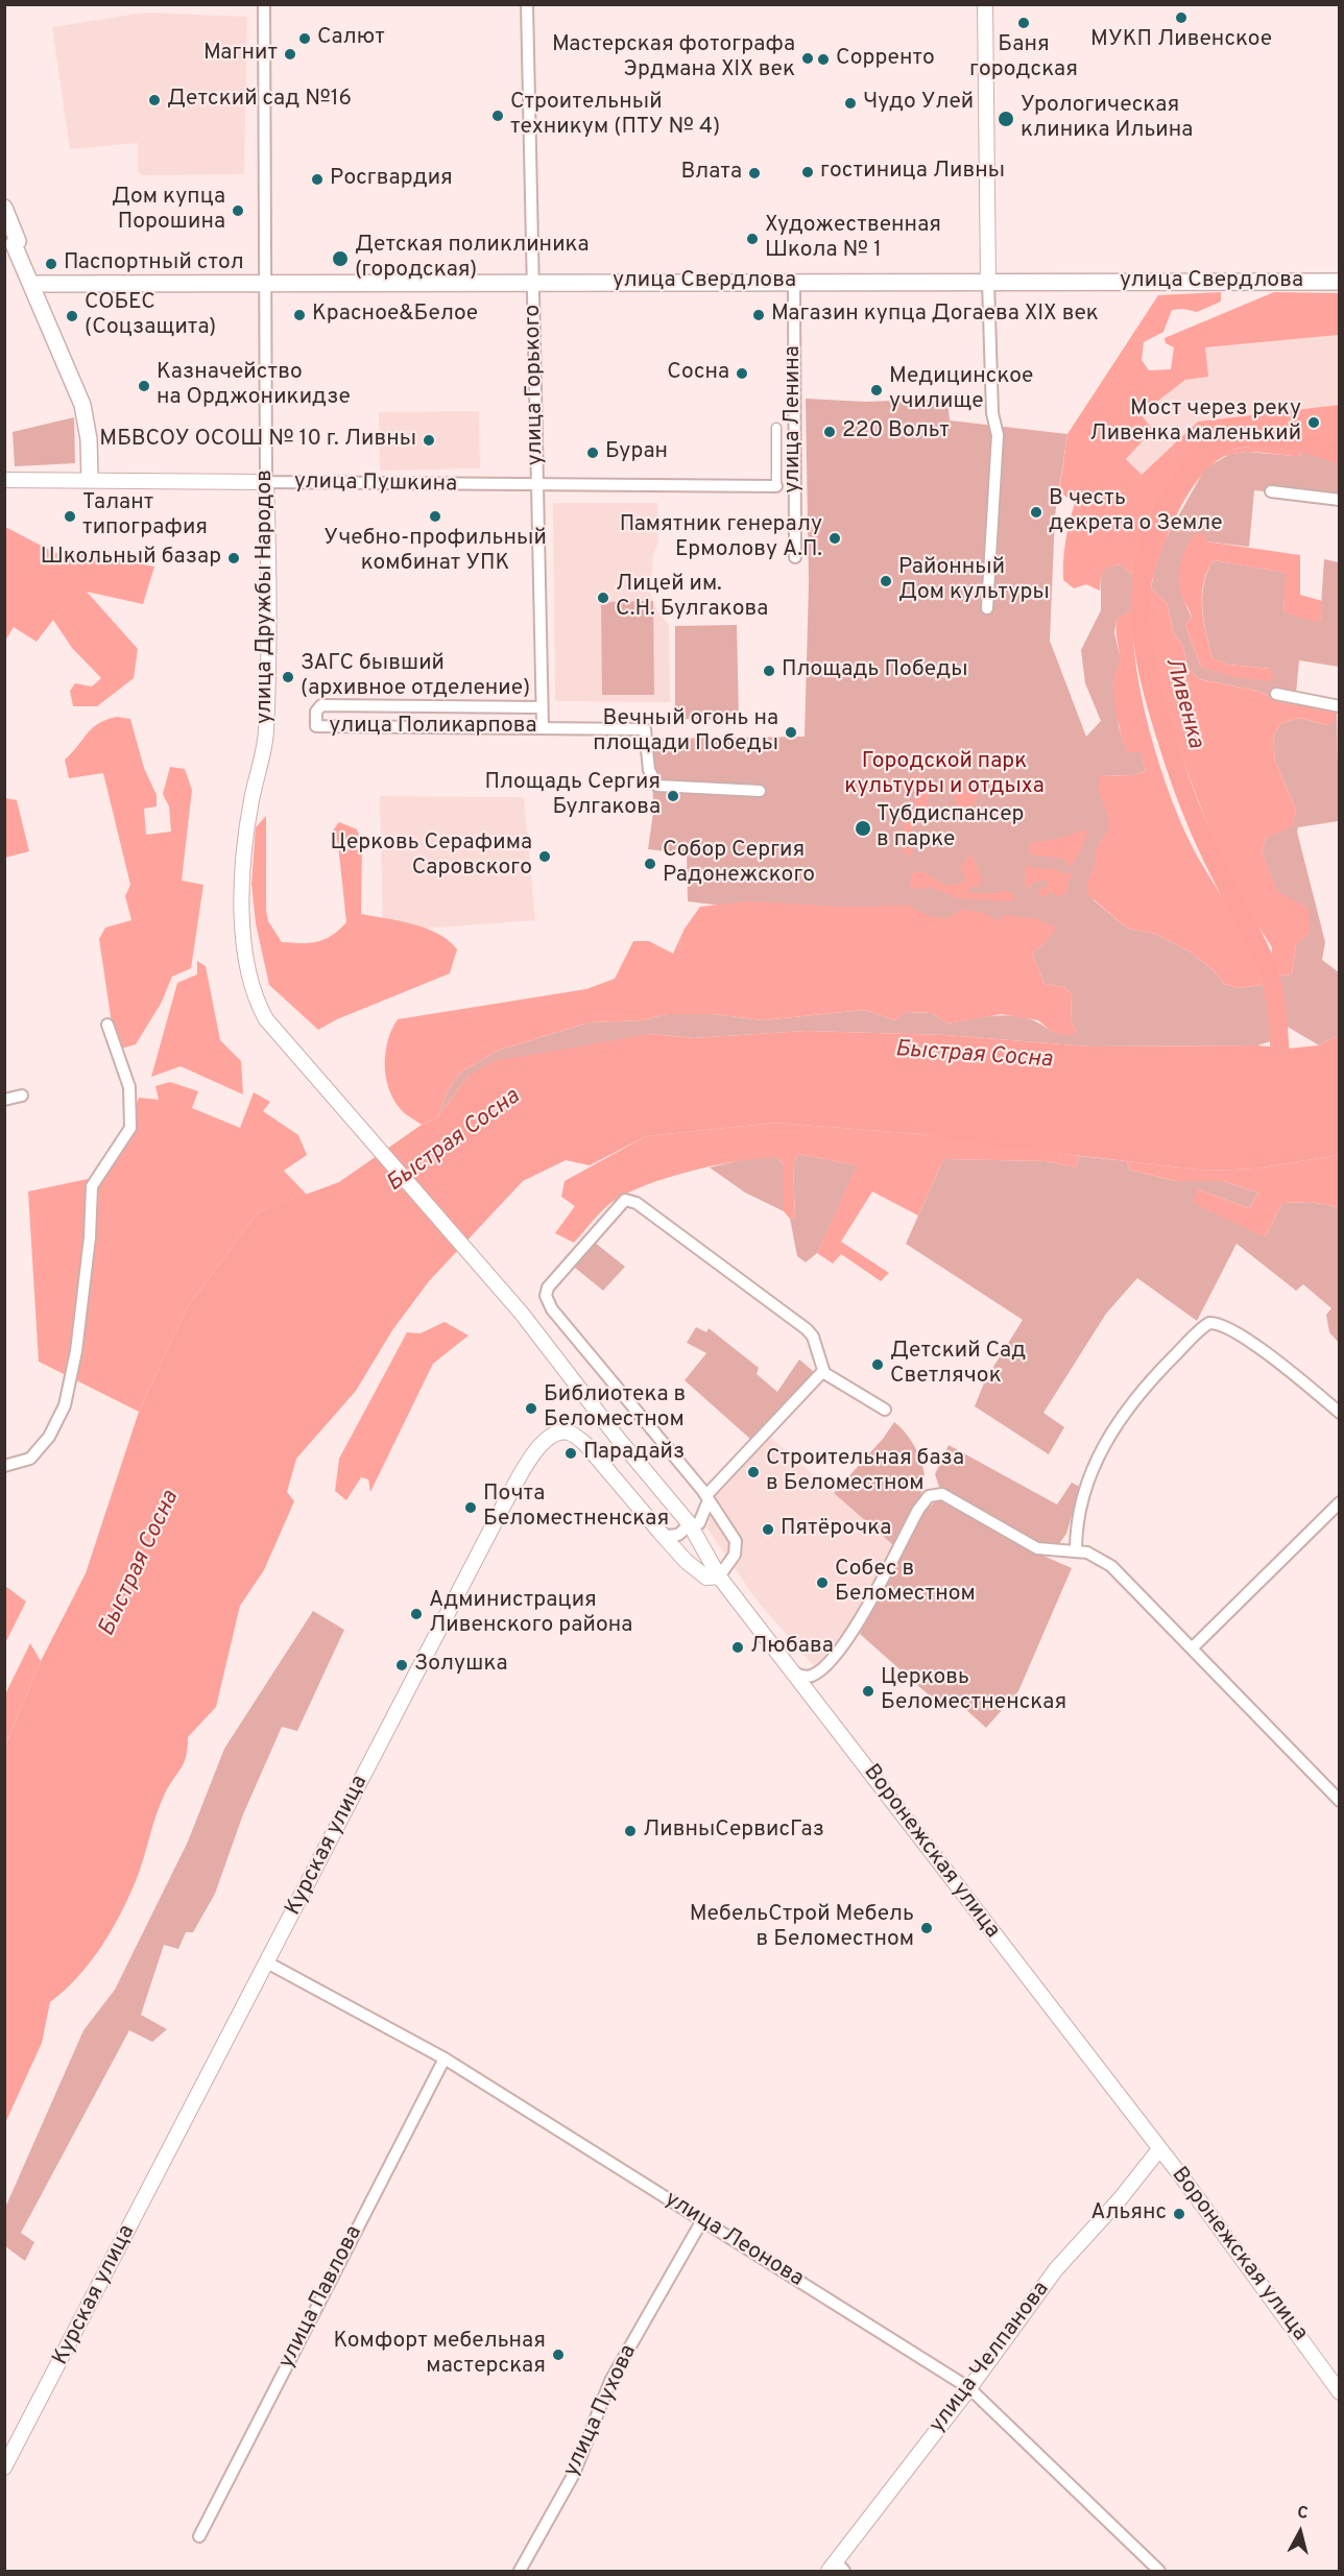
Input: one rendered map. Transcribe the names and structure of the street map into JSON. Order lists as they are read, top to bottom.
{
  "streets": {
    "main road": ["улица Свердлова"],
    "street": [
      "улица Горького",
      "улица Ленина",
      "улица Пушкина",
      "улица Дружбы Народов",
      "улица Поликарпова",
      "Курская улица",
      "Воронежская улица",
      "улица Леонова",
      "улица Павлова",
      "улица Челпанова",
      "улица Пухова"
    ]
  },
  "crossings": [
    ["улица Свердлова", "улица Горького"],
    ["улица Свердлова", "улица Ленина"],
    ["улица Свердлова", "улица Дружбы Народов"],
    ["улица Горького", "улица Пушкина"],
    ["улица Горького", "улица Поликарпова"],
    ["улица Ленина", "улица Пушкина"],
    ["улица Пушкина", "улица Дружбы Народов"],
    ["улица Дружбы Народов", "Воронежская улица"],
    ["Курская улица", "Воронежская улица"],
    ["Курская улица", "улица Леонова"],
    ["Воронежская улица", "улица Челпанова"],
    ["улица Леонова", "улица Павлова"],
    ["улица Леонова", "улица Челпанова"],
    ["улица Леонова", "улица Пухова"]
  ],
  "water": ["Ливенка", "Быстрая Сосна"],
  "parks": ["Городской парк культуры и отдыха"],
  "places": [
    "МУКП Ливенское",
    "Баня городская",
    "Салют",
    "Магнит",
    "Мастерская фотографа Эрдмана XIX век",
    "Сорренто",
    "Детский сад №16",
    "Чудо Улей",
    "Строительный техникум (ПТУ № 4)",
    "Урологическая клиника Ильина",
    "гостиница Ливны",
    "Влата",
    "Росгвардия",
    "Дом купца Порошина",
    "Художественная Школа № 1",
    "Детская поликлиника (городская)",
    "Паспортный стол",
    "Красное&Белое",
    "Магазин купца Догаева XIX век",
    "СОБЕС (Соцзащита)",
    "Сосна",
    "Казначейство на Орджоникидзе",
    "Медицинское училище",
    "Мост через реку Ливенка маленький",
    "220 Вольт",
    "МБВСОУ ОСОШ № 10 г. Ливны",
    "Буран",
    "В честь декрета о Земле",
    "Талант типография",
    "Учебно-профильный комбинат УПК",
    "Памятник генералу Ермолову А.П.",
    "Школьный базар",
    "Районный Дом культуры",
    "Лицей им. С.Н. Булгакова",
    "Площадь Победы",
    "ЗАГС бывший (архивное отделение)",
    "Вечный огонь на площади Победы",
    "Площадь Сергия Булгакова",
    "Тубдиспансер в парке",
    "Церковь Серафима Саровского",
    "Собор Сергия Радонежского",
    "Детский Сад Светлячок",
    "Библиотека в Беломестном",
    "Парадайз",
    "Строительная база в Беломестном",
    "Почта Беломестненская",
    "Пятёрочка",
    "Собес в Беломестном",
    "Администрация Ливенского района",
    "Любава",
    "Золушка",
    "Церковь Беломестненская",
    "ЛивныСервисГаз",
    "МебельСтрой Мебель в Беломестном",
    "Альянс",
    "Комфорт мебельная мастерская"
  ],
  "north": "top"
}
